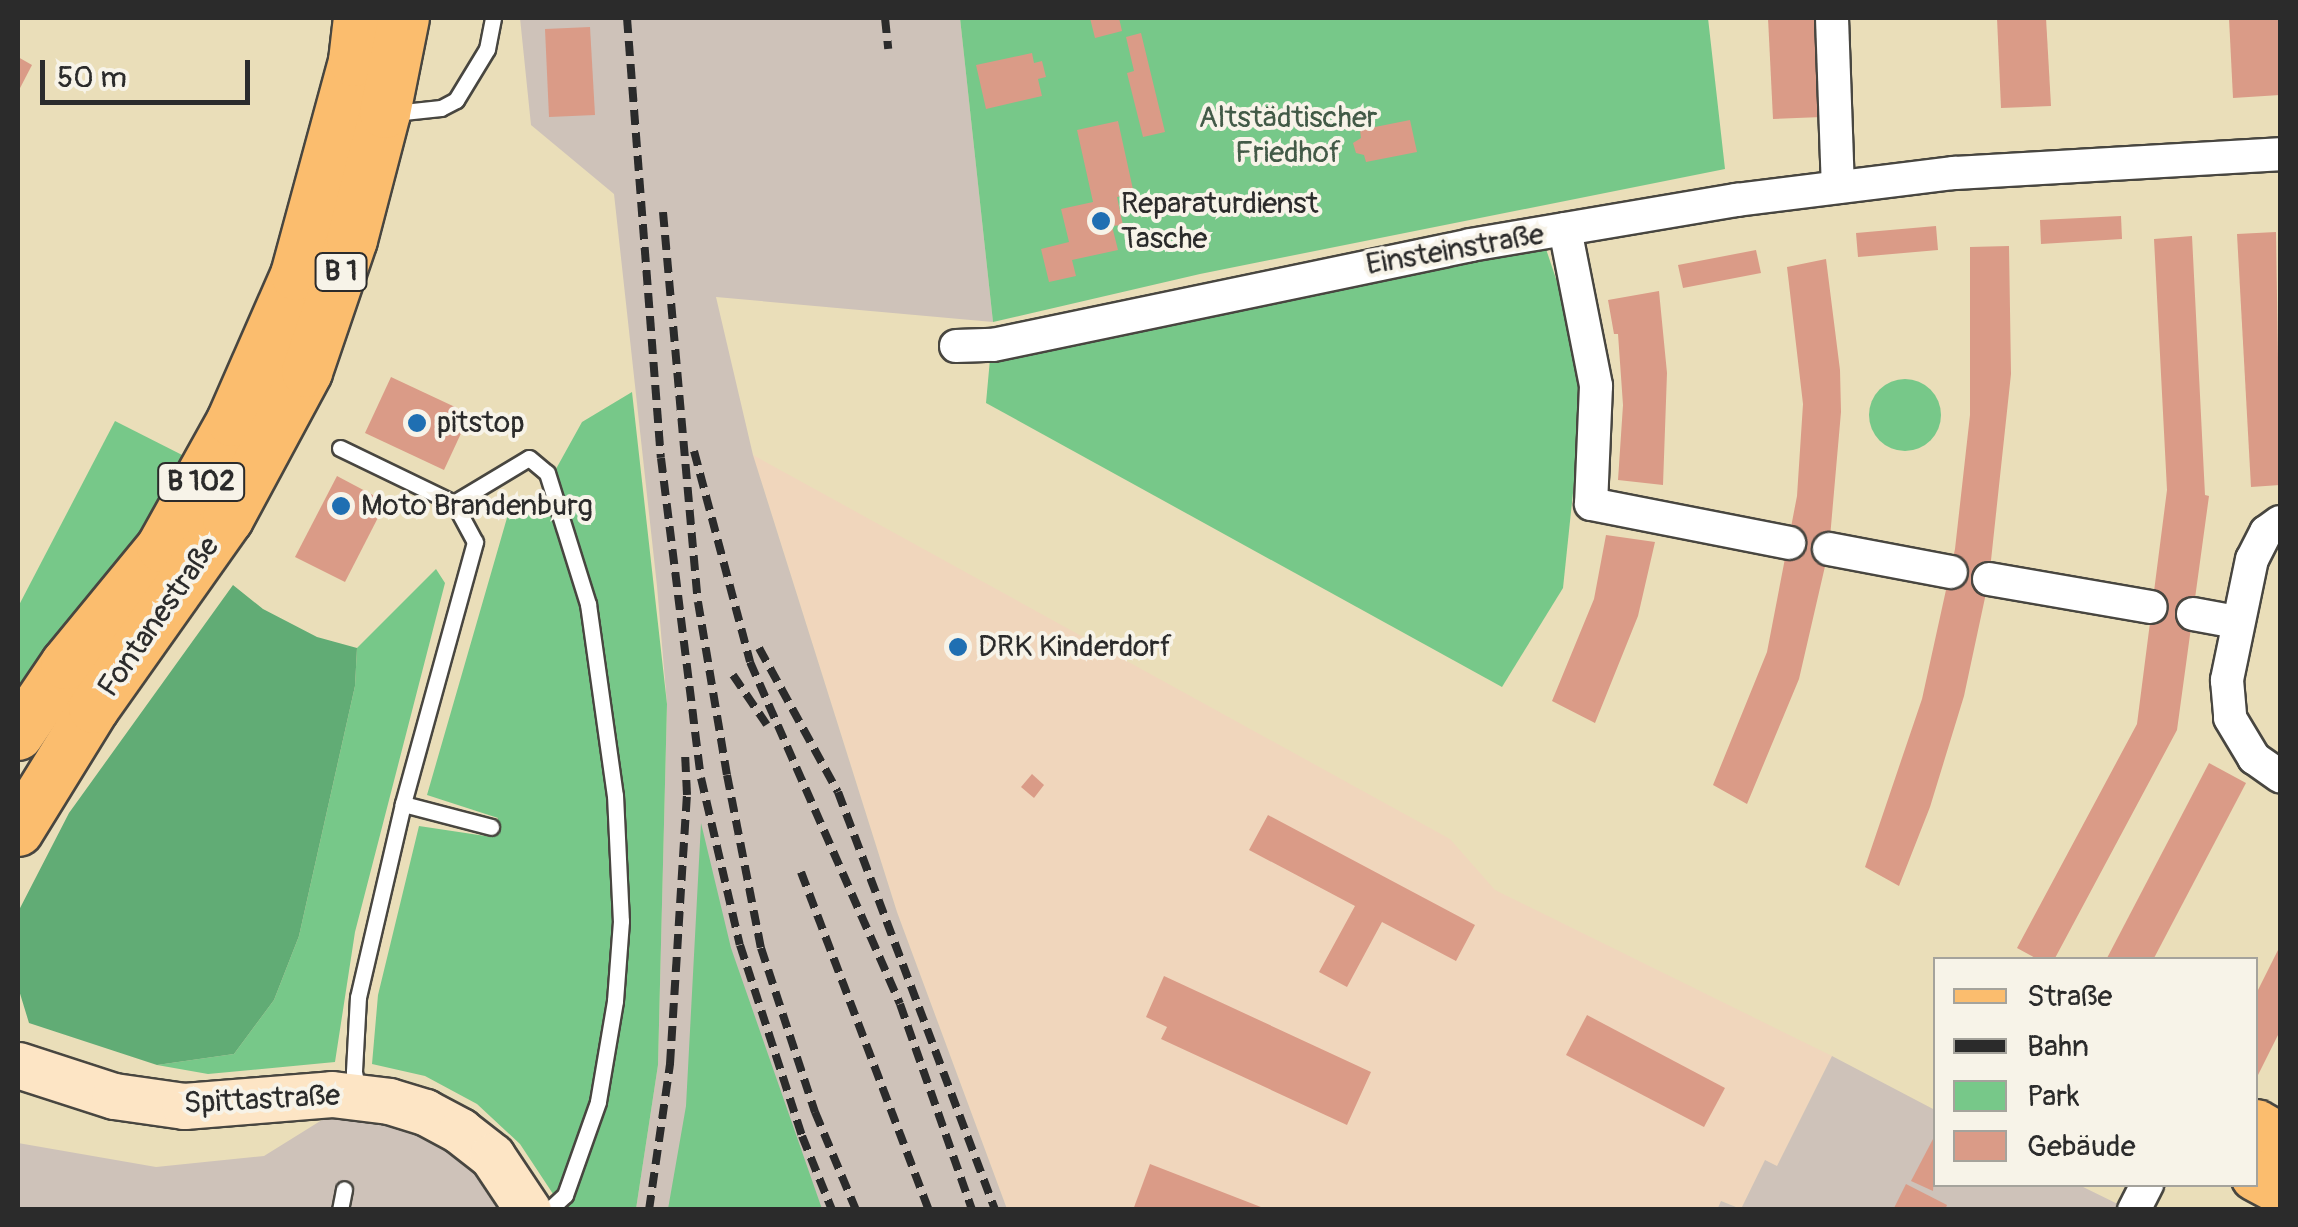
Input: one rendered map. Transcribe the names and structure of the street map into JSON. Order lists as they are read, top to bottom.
{
  "streets": {
    "main road": ["B 1", "B 102", "Fontanestraße"],
    "street": ["Einsteinstraße", "Spittastraße"]
  },
  "crossings": [
    ["B 1", "Fontanestraße"]
  ],
  "parks": ["Altstädtischer Friedhof"],
  "places": [
    "Reparaturdienst Tasche",
    "pitstop",
    "Moto Brandenburg",
    "DRK Kinderdorf"
  ],
  "legend": [
    "Straße",
    "Bahn",
    "Park",
    "Gebäude"
  ],
  "scale_bar": "50 m"
}
